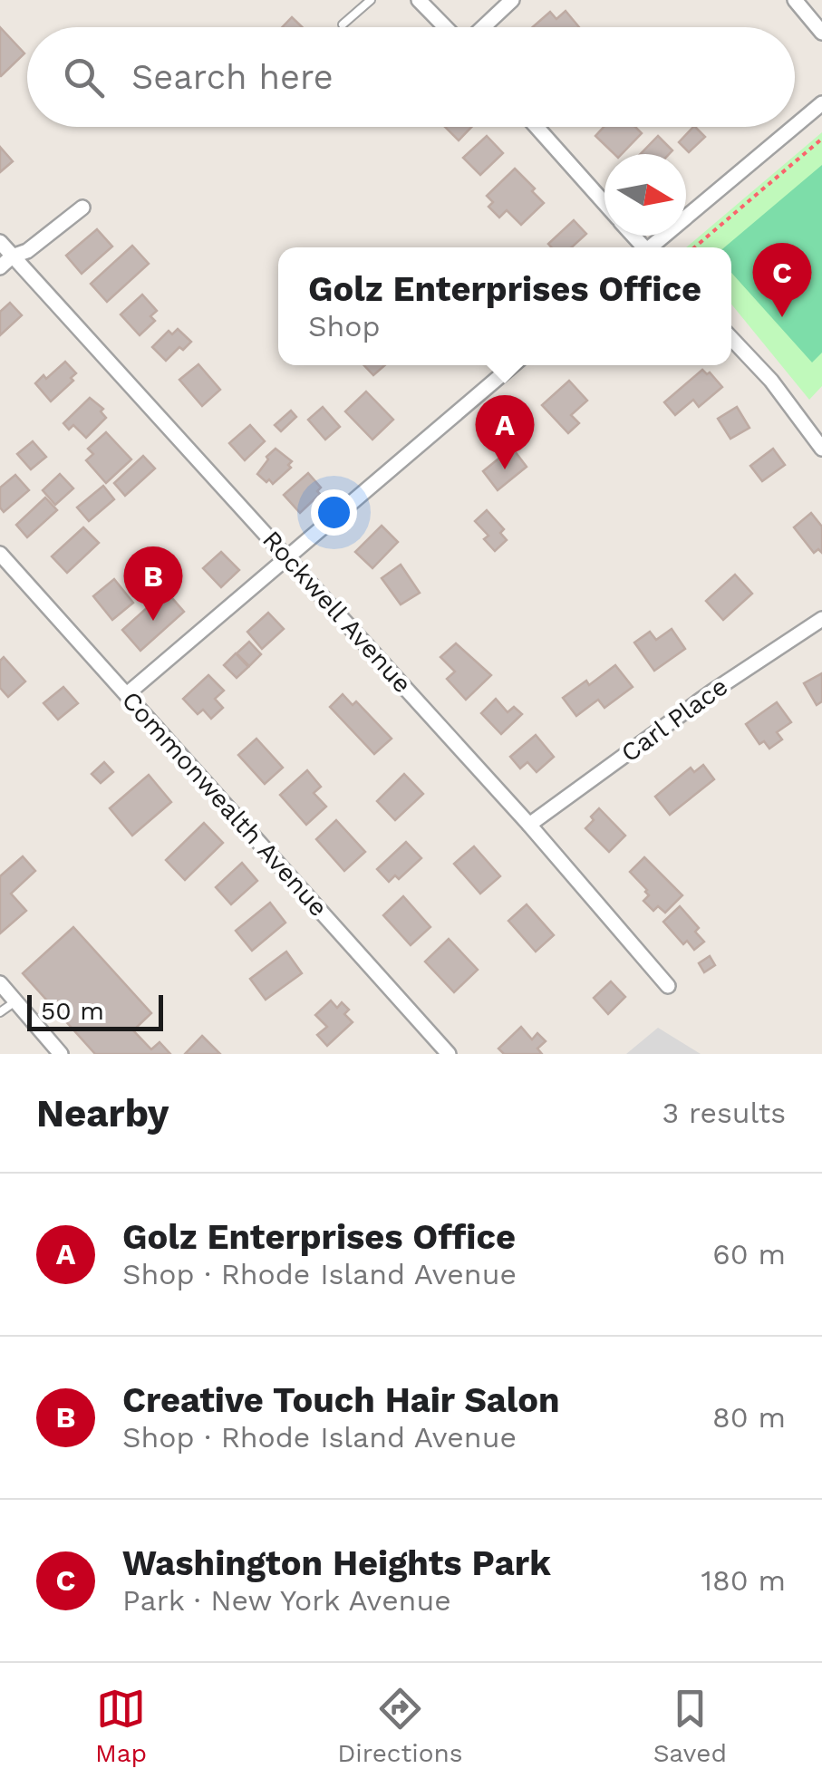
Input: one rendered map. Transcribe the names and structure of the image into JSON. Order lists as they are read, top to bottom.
{
  "streets": {
    "street": ["Rockwell Avenue", "Carl Place", "Commonwealth Avenue"]
  },
  "crossings": [
    ["Rockwell Avenue", "Carl Place"]
  ],
  "scale_bar": "50 m",
  "north": "right",
  "page": {
    "search": "Search here",
    "pins": ["C", "A", "B"],
    "popup": ["Golz Enterprises Office", "Shop"],
    "scale": "50 m",
    "heading": ["Nearby", "3 results"],
    "list": [
      {
        "mark": "A",
        "name": "Golz Enterprises Office",
        "note": "Shop · Rhode Island Avenue",
        "value": "60 m"
      },
      {
        "mark": "B",
        "name": "Creative Touch Hair Salon",
        "note": "Shop · Rhode Island Avenue",
        "value": "80 m"
      },
      {
        "mark": "C",
        "name": "Washington Heights Park",
        "note": "Park · New York Avenue",
        "value": "180 m"
      }
    ],
    "nav": ["Map", "Directions", "Saved"]
  }
}
